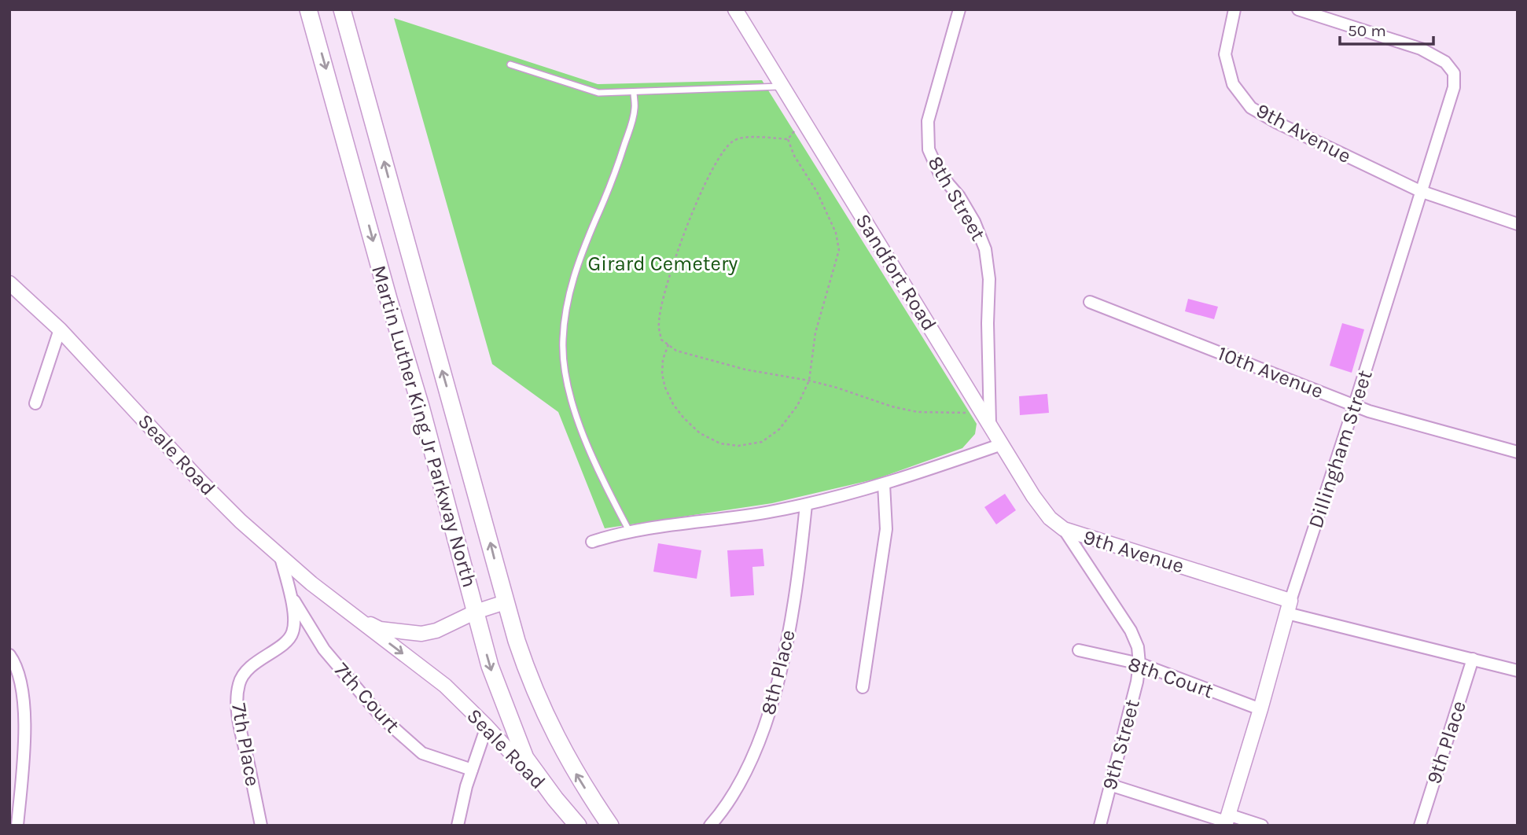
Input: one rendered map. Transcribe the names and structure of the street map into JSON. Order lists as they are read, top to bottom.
{
  "streets": {
    "main road": ["Martin Luther King Jr Parkway North"],
    "street": [
      "9th Avenue",
      "8th Street",
      "Sandfort Road",
      "10th Avenue",
      "Dillingham Street",
      "Seale Road",
      "8th Place",
      "8th Court",
      "7th Court",
      "9th Place",
      "7th Place",
      "9th Street"
    ]
  },
  "crossings": [
    ["9th Avenue", "Sandfort Road"],
    ["9th Avenue", "Dillingham Street"],
    ["9th Avenue", "8th Court"],
    ["9th Avenue", "9th Place"],
    ["9th Avenue", "9th Street"],
    ["8th Street", "Sandfort Road"],
    ["10th Avenue", "Dillingham Street"],
    ["Martin Luther King Jr Parkway North", "Seale Road"],
    ["Dillingham Street", "8th Court"],
    ["Seale Road", "7th Place"],
    ["8th Court", "9th Street"],
    ["7th Court", "7th Place"]
  ],
  "parks": ["Girard Cemetery"],
  "scale_bar": "50 m"
}
